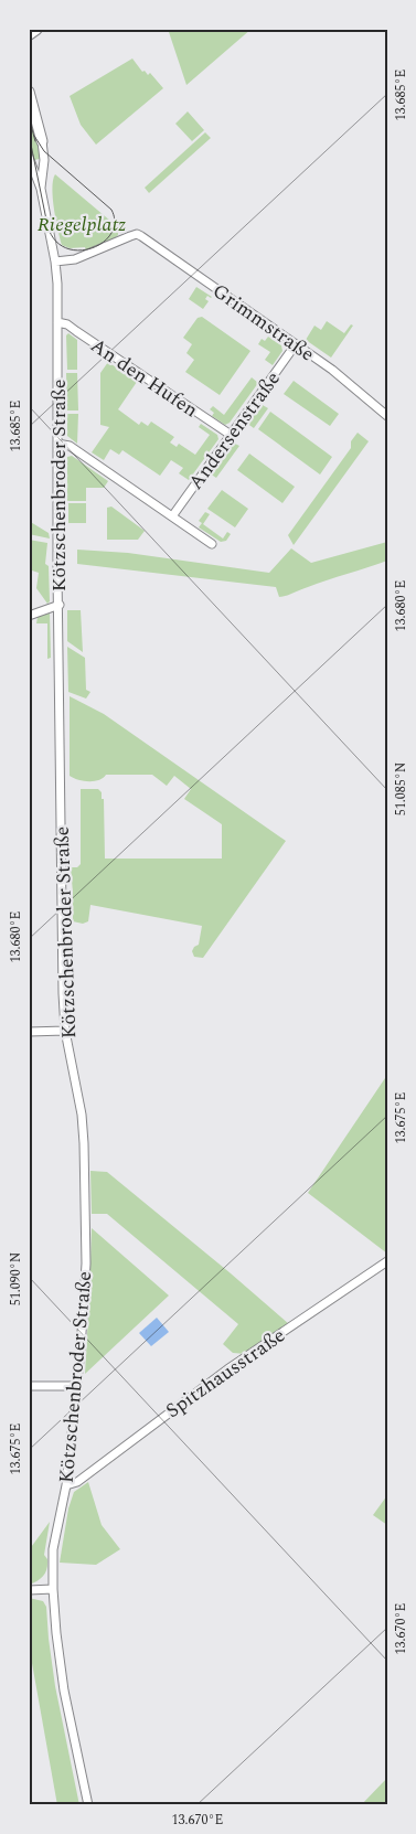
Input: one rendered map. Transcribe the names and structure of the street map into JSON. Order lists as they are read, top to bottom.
{
  "streets": {
    "main road": ["Kötzschenbroder Straße"],
    "street": [
      "Grimmstraße",
      "An den Hufen",
      "Andersenstraße",
      "Spitzhausstraße"
    ]
  },
  "crossings": [
    ["Grimmstraße", "Andersenstraße"],
    ["Grimmstraße", "Kötzschenbroder Straße"],
    ["An den Hufen", "Andersenstraße"],
    ["An den Hufen", "Kötzschenbroder Straße"],
    ["Kötzschenbroder Straße", "Spitzhausstraße"]
  ],
  "parks": ["Riegelplatz"],
  "coordinates": [
    "13.685°E",
    "13.680°E",
    "51.085°N",
    "13.675°E",
    "51.090°N",
    "13.670°E"
  ]
}
